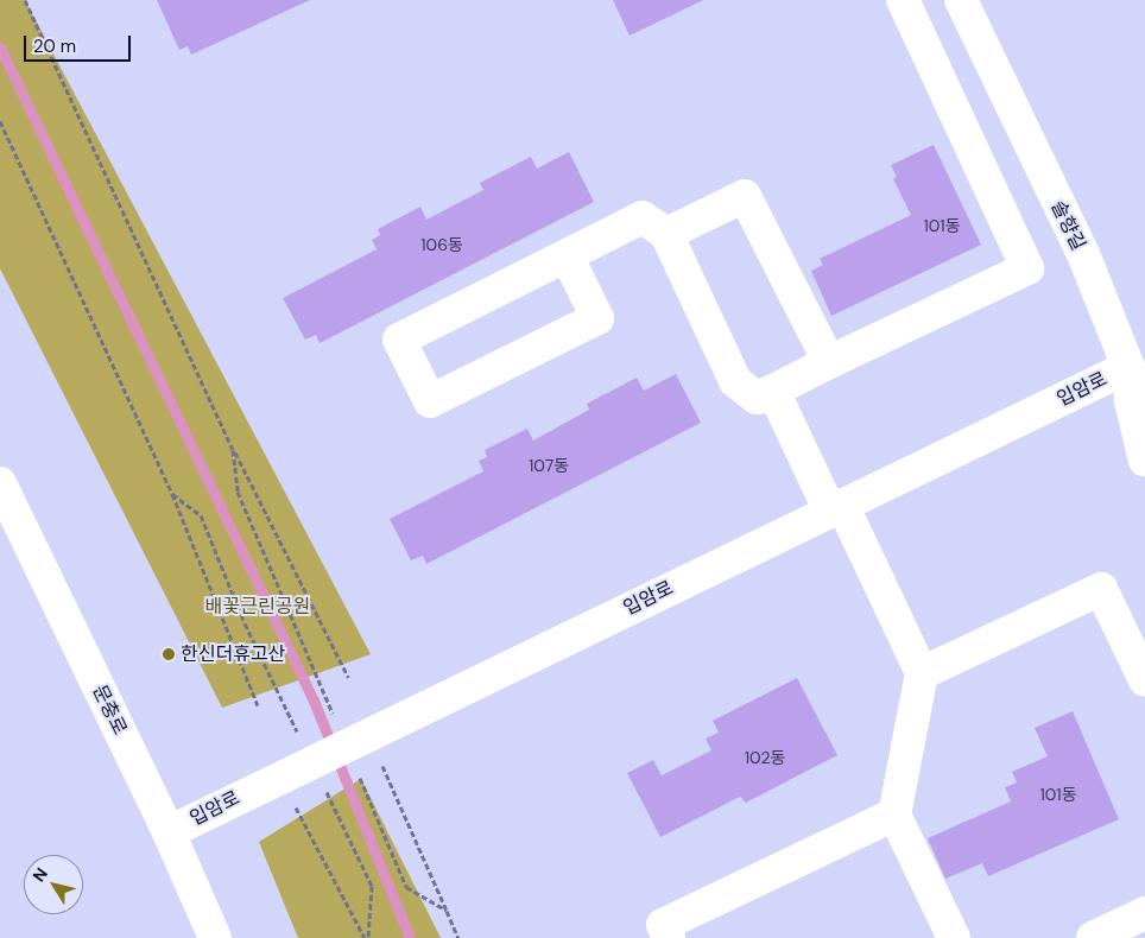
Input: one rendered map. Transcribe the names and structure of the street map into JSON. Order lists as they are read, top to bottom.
{
  "streets": {
    "street": ["솔향길", "입암로", "문충로"]
  },
  "crossings": [
    ["솔향길", "입암로"],
    ["입암로", "문충로"]
  ],
  "parks": ["배꽃근린공원"],
  "places": ["한신더휴고산"],
  "house_numbers": [
    "101동",
    "106동",
    "107동",
    "102동",
    "101동"
  ],
  "scale_bar": "20 m",
  "north": "top left"
}
